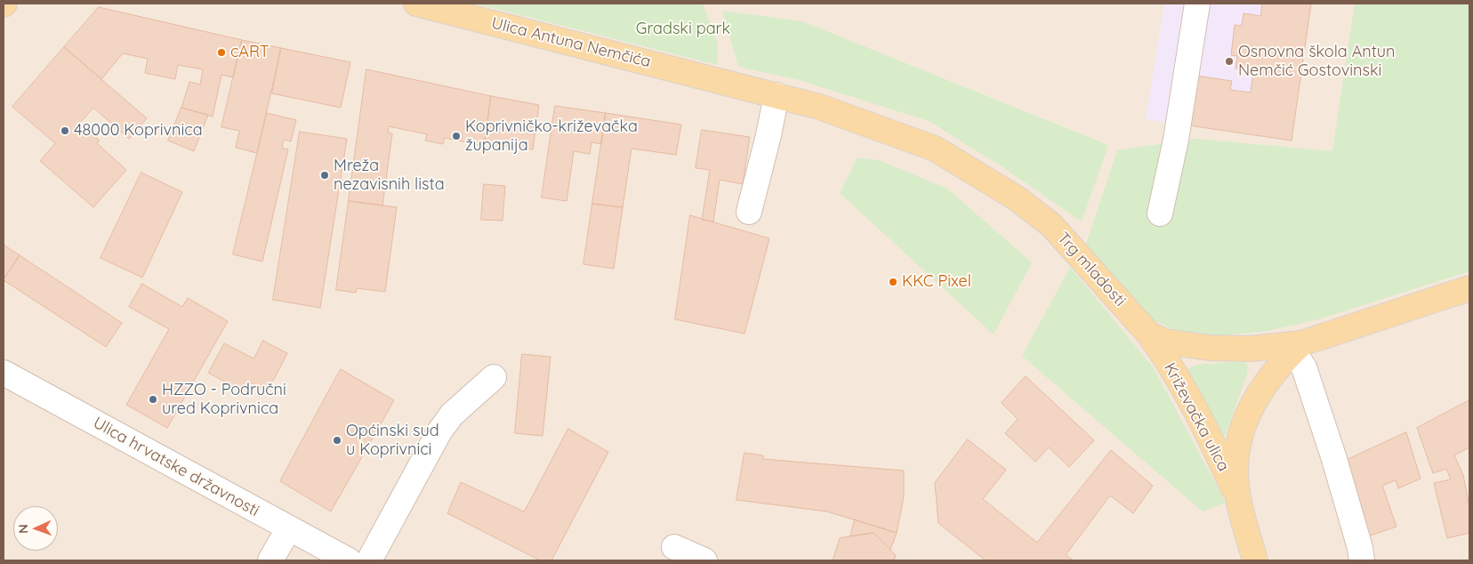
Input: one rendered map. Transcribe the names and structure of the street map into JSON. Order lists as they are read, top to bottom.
{
  "streets": {
    "main road": ["Ulica Antuna Nemčića", "Trg mladosti", "Križevačka ulica"],
    "street": ["Ulica hrvatske državnosti"]
  },
  "crossings": [
    ["Ulica Antuna Nemčića", "Trg mladosti"],
    ["Trg mladosti", "Križevačka ulica"]
  ],
  "parks": ["Gradski park"],
  "places": [
    "cART",
    "Osnovna škola Antun Nemčić Gostovinski",
    "48000 Koprivnica",
    "Koprivničko-križevačka županija",
    "Mreža nezavisnih lista",
    "KKC Pixel",
    "HZZO - Područni ured Koprivnica",
    "Općinski sud u Koprivnici"
  ],
  "north": "left"
}
